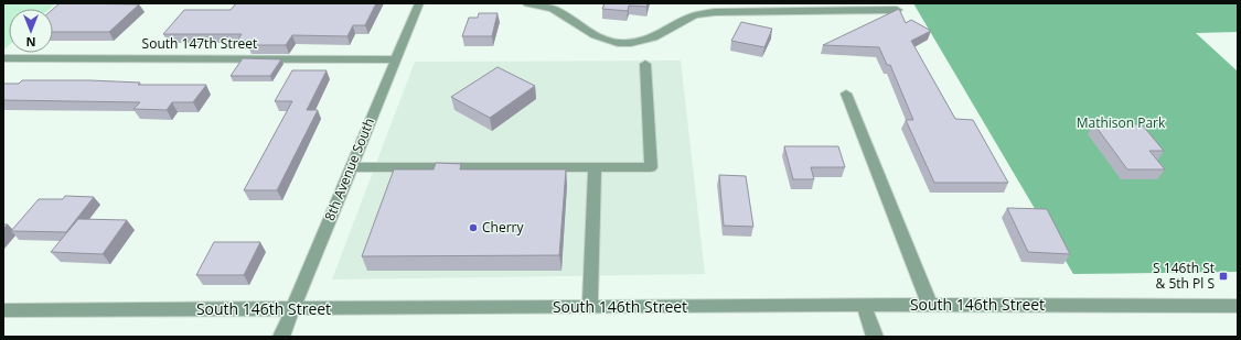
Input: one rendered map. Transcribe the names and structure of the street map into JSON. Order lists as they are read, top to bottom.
{
  "streets": {
    "street": ["South 147th Street", "8th Avenue South", "South 146th Street"]
  },
  "crossings": [
    ["South 147th Street", "8th Avenue South"],
    ["8th Avenue South", "South 146th Street"]
  ],
  "parks": ["Mathison Park"],
  "places": {
    "other": ["Cherry"],
    "transit": ["S 146th St & 5th Pl S"]
  },
  "north": "bottom"
}
